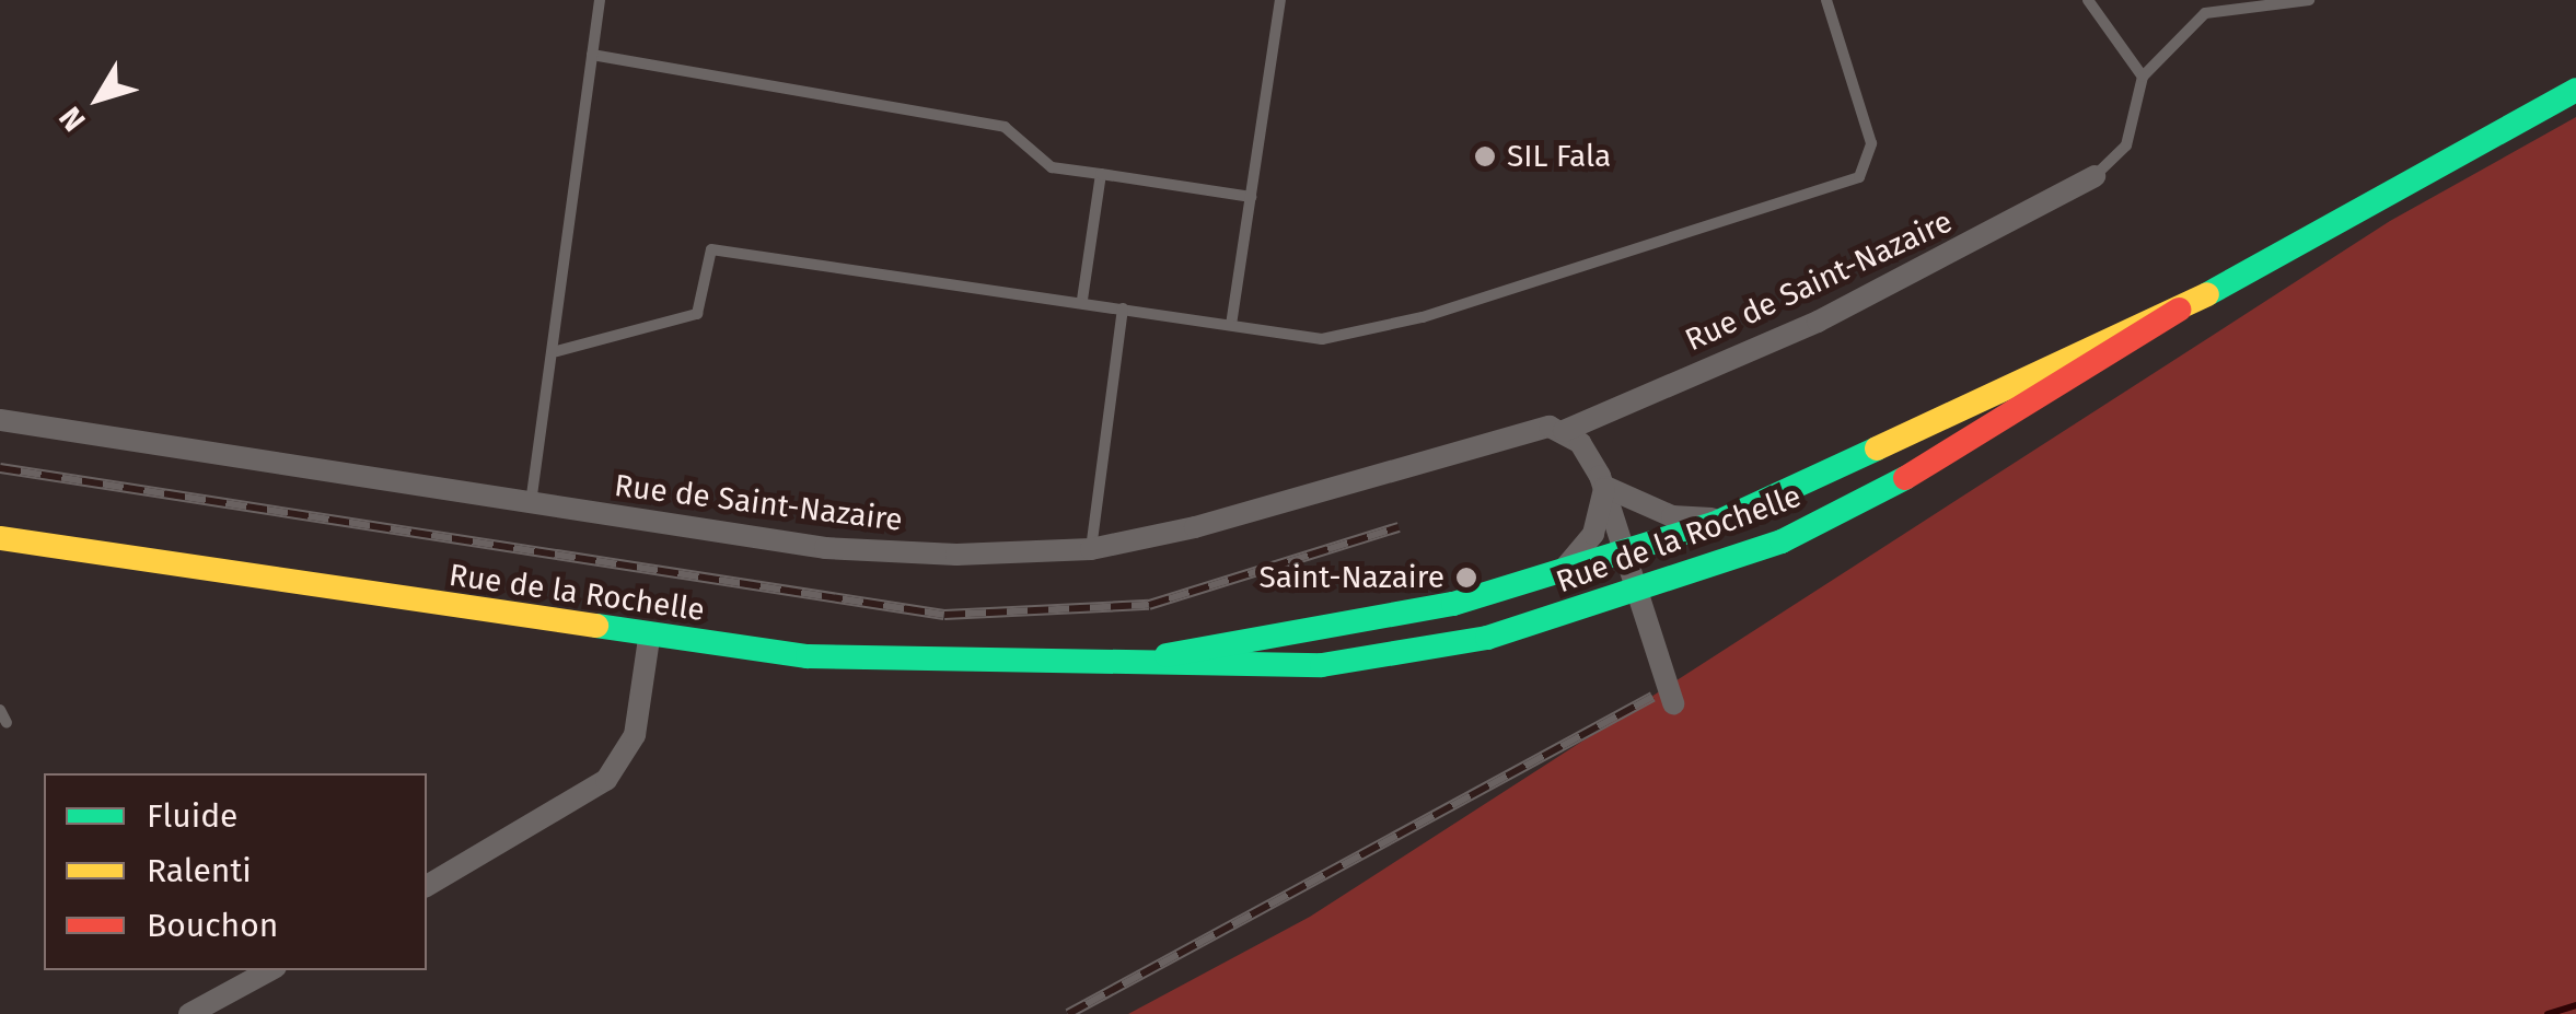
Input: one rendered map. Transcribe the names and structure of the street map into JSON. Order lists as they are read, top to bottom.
{
  "streets": {
    "main road": ["Rue de la Rochelle"],
    "street": ["Rue de Saint-Nazaire"]
  },
  "places": ["SIL Fala", "Saint-Nazaire"],
  "legend": ["Fluide", "Ralenti", "Bouchon"],
  "north": "bottom left"
}
